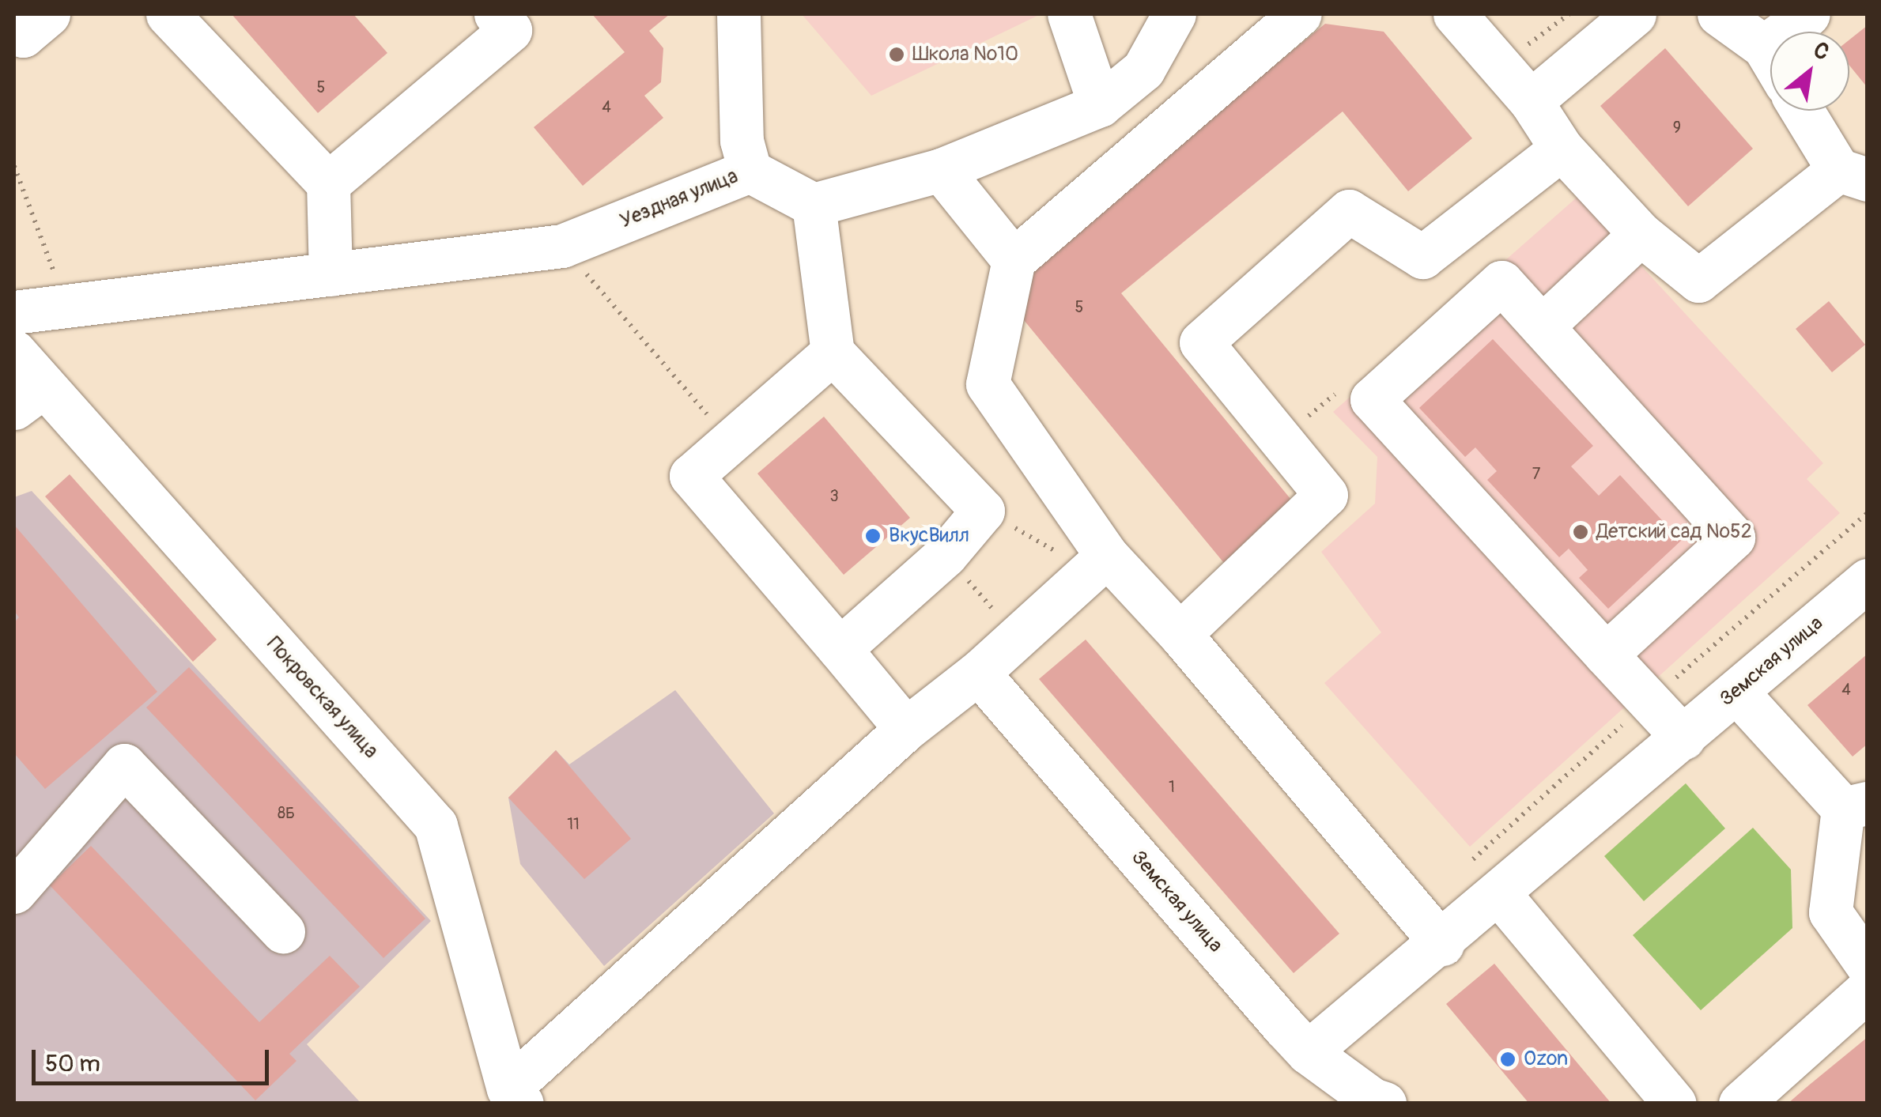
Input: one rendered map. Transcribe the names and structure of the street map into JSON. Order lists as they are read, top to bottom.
{
  "streets": {
    "street": ["Уездная улица", "Земская улица", "Покровская улица"]
  },
  "places": [
    "Школа №10",
    "Детский сад №52",
    "ВкусВилл",
    "Ozon"
  ],
  "house_numbers": [
    "5",
    "4",
    "9",
    "5",
    "7",
    "3",
    "4",
    "1",
    "8Б",
    "11"
  ],
  "scale_bar": "50 m",
  "north": "top right"
}
